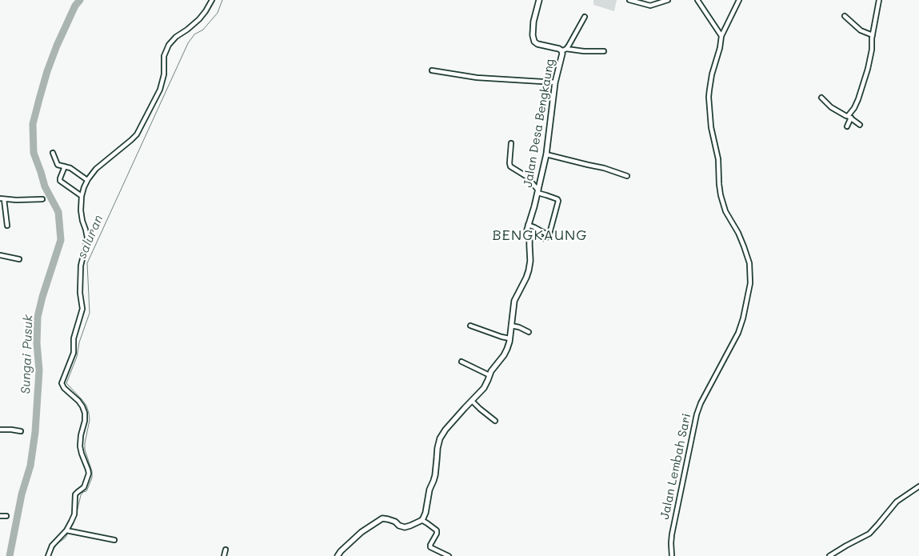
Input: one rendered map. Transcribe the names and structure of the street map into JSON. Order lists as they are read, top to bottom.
{
  "streets": {
    "street": ["Jalan Desa Bengkaung", "Jalan Lembah Sari"]
  },
  "districts": ["BENGKAUNG"],
  "water": ["saluran", "Sungai Pusuk"]
}
